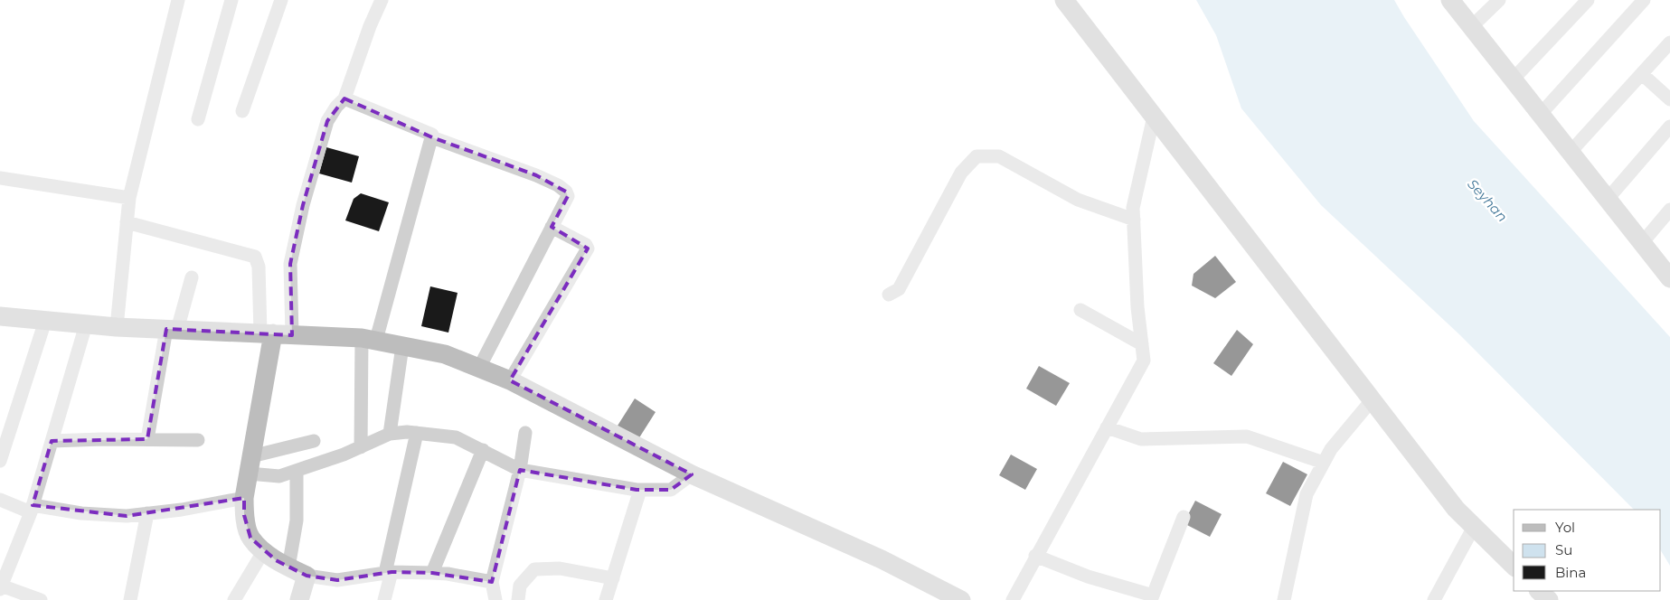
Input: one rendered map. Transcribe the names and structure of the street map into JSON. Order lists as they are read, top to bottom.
{
  "water": ["Seyhan"],
  "legend": ["Yol", "Su", "Bina"]
}
